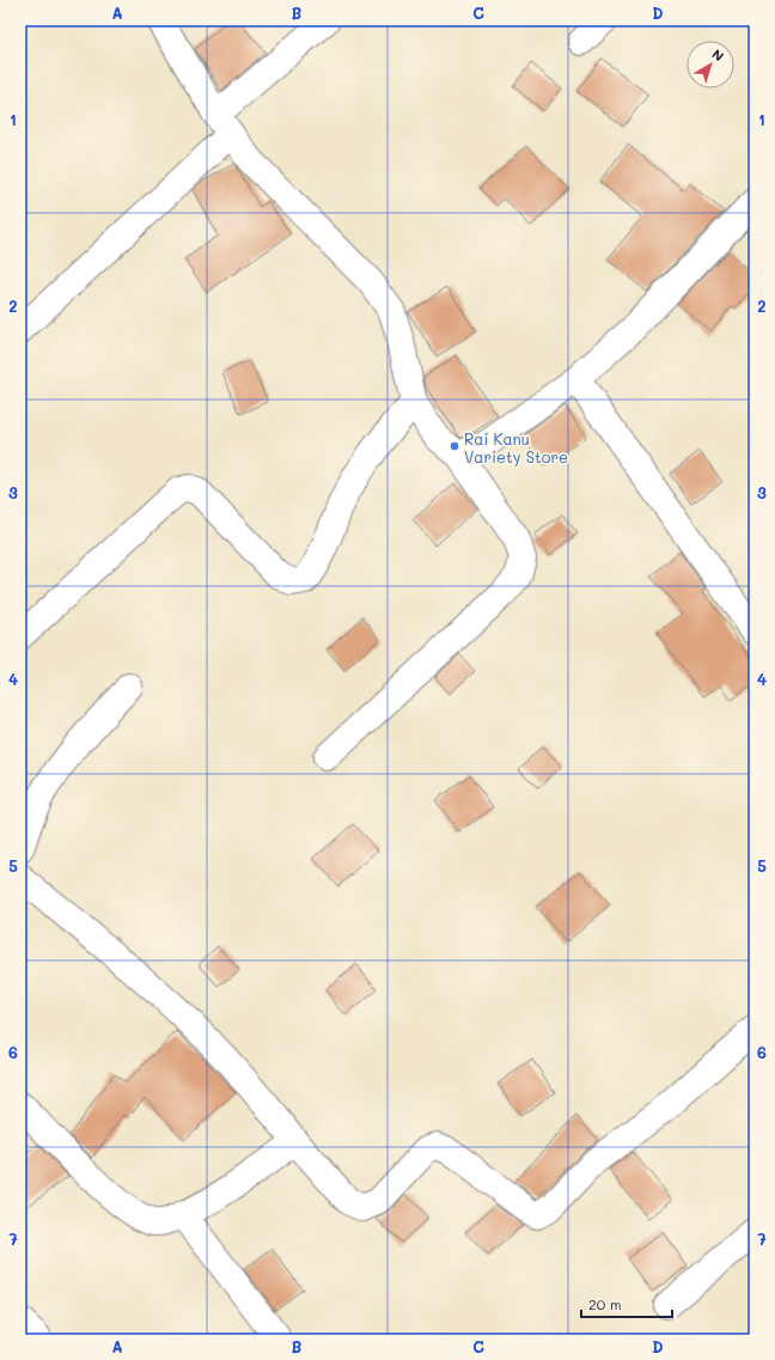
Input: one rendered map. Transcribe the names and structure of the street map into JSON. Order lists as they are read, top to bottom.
{
  "places": ["Rai Kanu Variety Store"],
  "scale_bar": "20 m",
  "north": "top right",
  "grid": {
    "columns": [
      "A",
      "B",
      "C",
      "D"
    ],
    "rows": [
      "1",
      "2",
      "3",
      "4",
      "5",
      "6",
      "7"
    ]
  }
}
